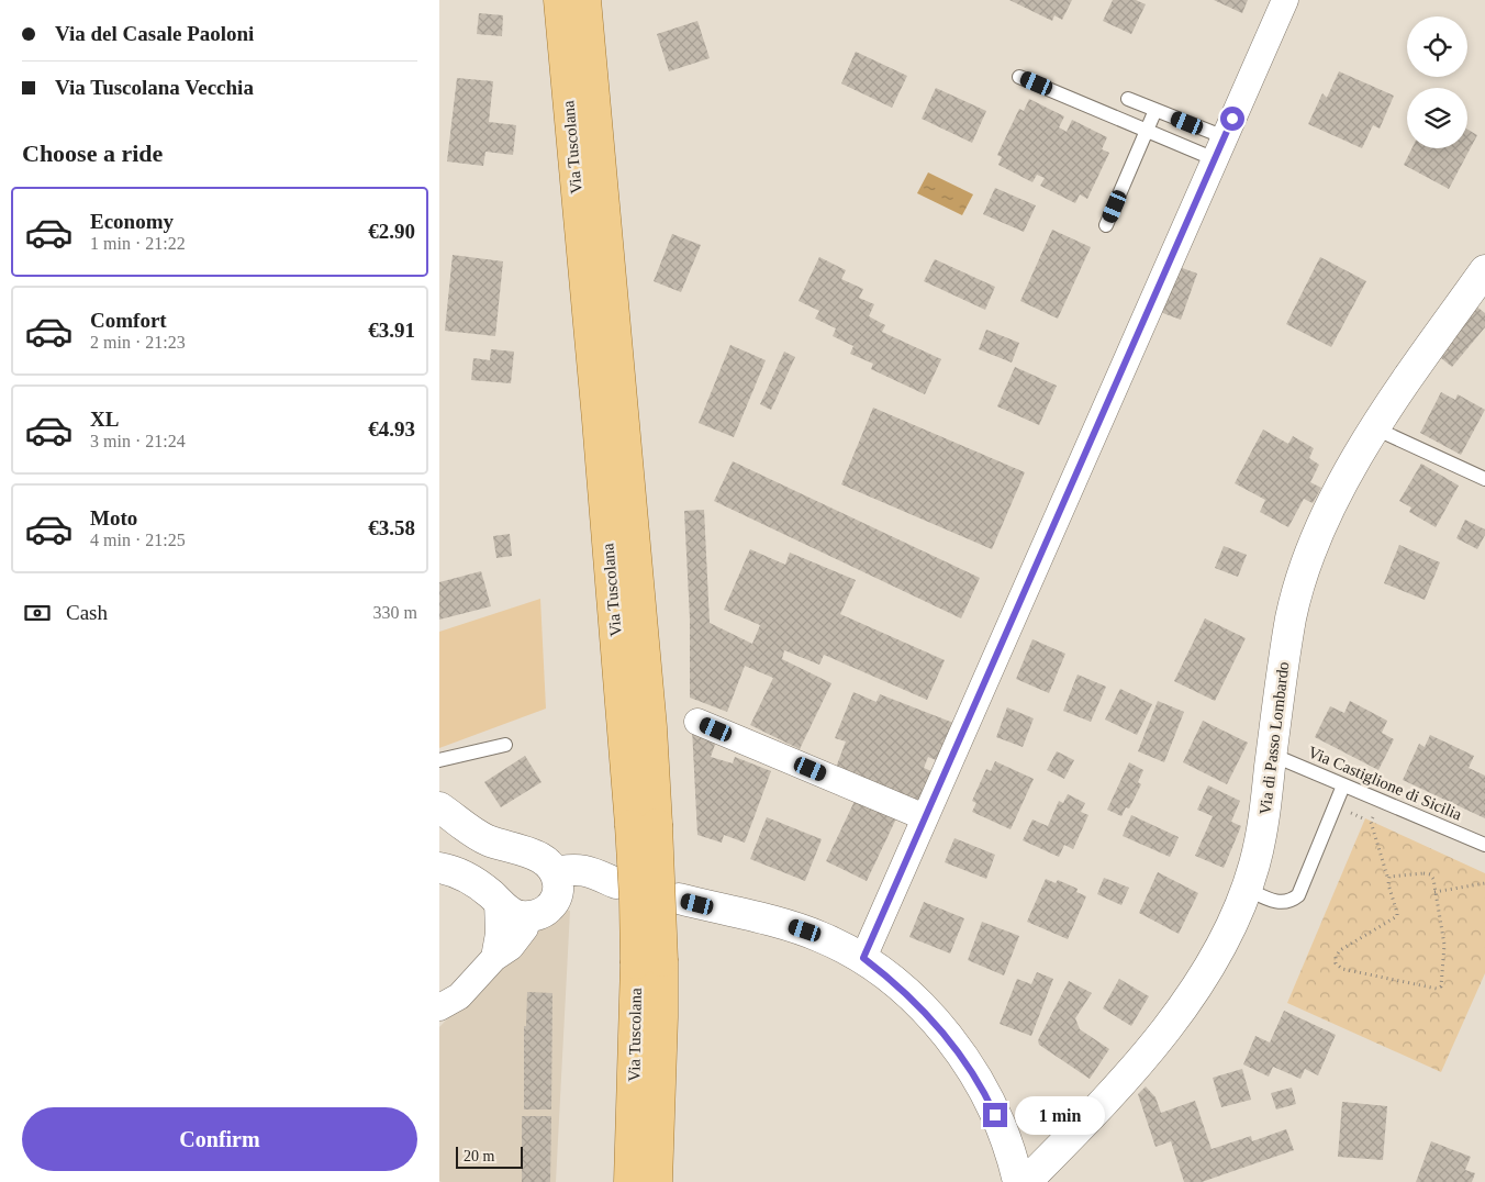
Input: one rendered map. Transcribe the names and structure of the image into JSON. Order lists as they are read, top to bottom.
{
  "streets": {
    "main road": ["Via Tuscolana"],
    "street": ["Via di Passo Lombardo"],
    "lane": ["Via Castiglione di Sicilia"]
  },
  "crossings": [
    ["Via di Passo Lombardo", "Via Castiglione di Sicilia"]
  ],
  "scale_bar": "20 m",
  "page": {
    "banner": ["Via del Casale Paoloni", "Via Tuscolana Vecchia"],
    "heading": "Choose a ride",
    "list": [
      {
        "name": "Economy",
        "note": "1 min · 21:22",
        "value": "€2.90"
      },
      {
        "name": "Comfort",
        "note": "2 min · 21:23",
        "value": "€3.91"
      },
      {
        "name": "XL",
        "note": "3 min · 21:24",
        "value": "€4.93"
      },
      {
        "name": "Moto",
        "note": "4 min · 21:25",
        "value": "€3.58"
      }
    ],
    "pay": ["Cash", "330 m"],
    "buttons": "Confirm",
    "bubble": "1 min",
    "scale": "20 m"
  }
}
